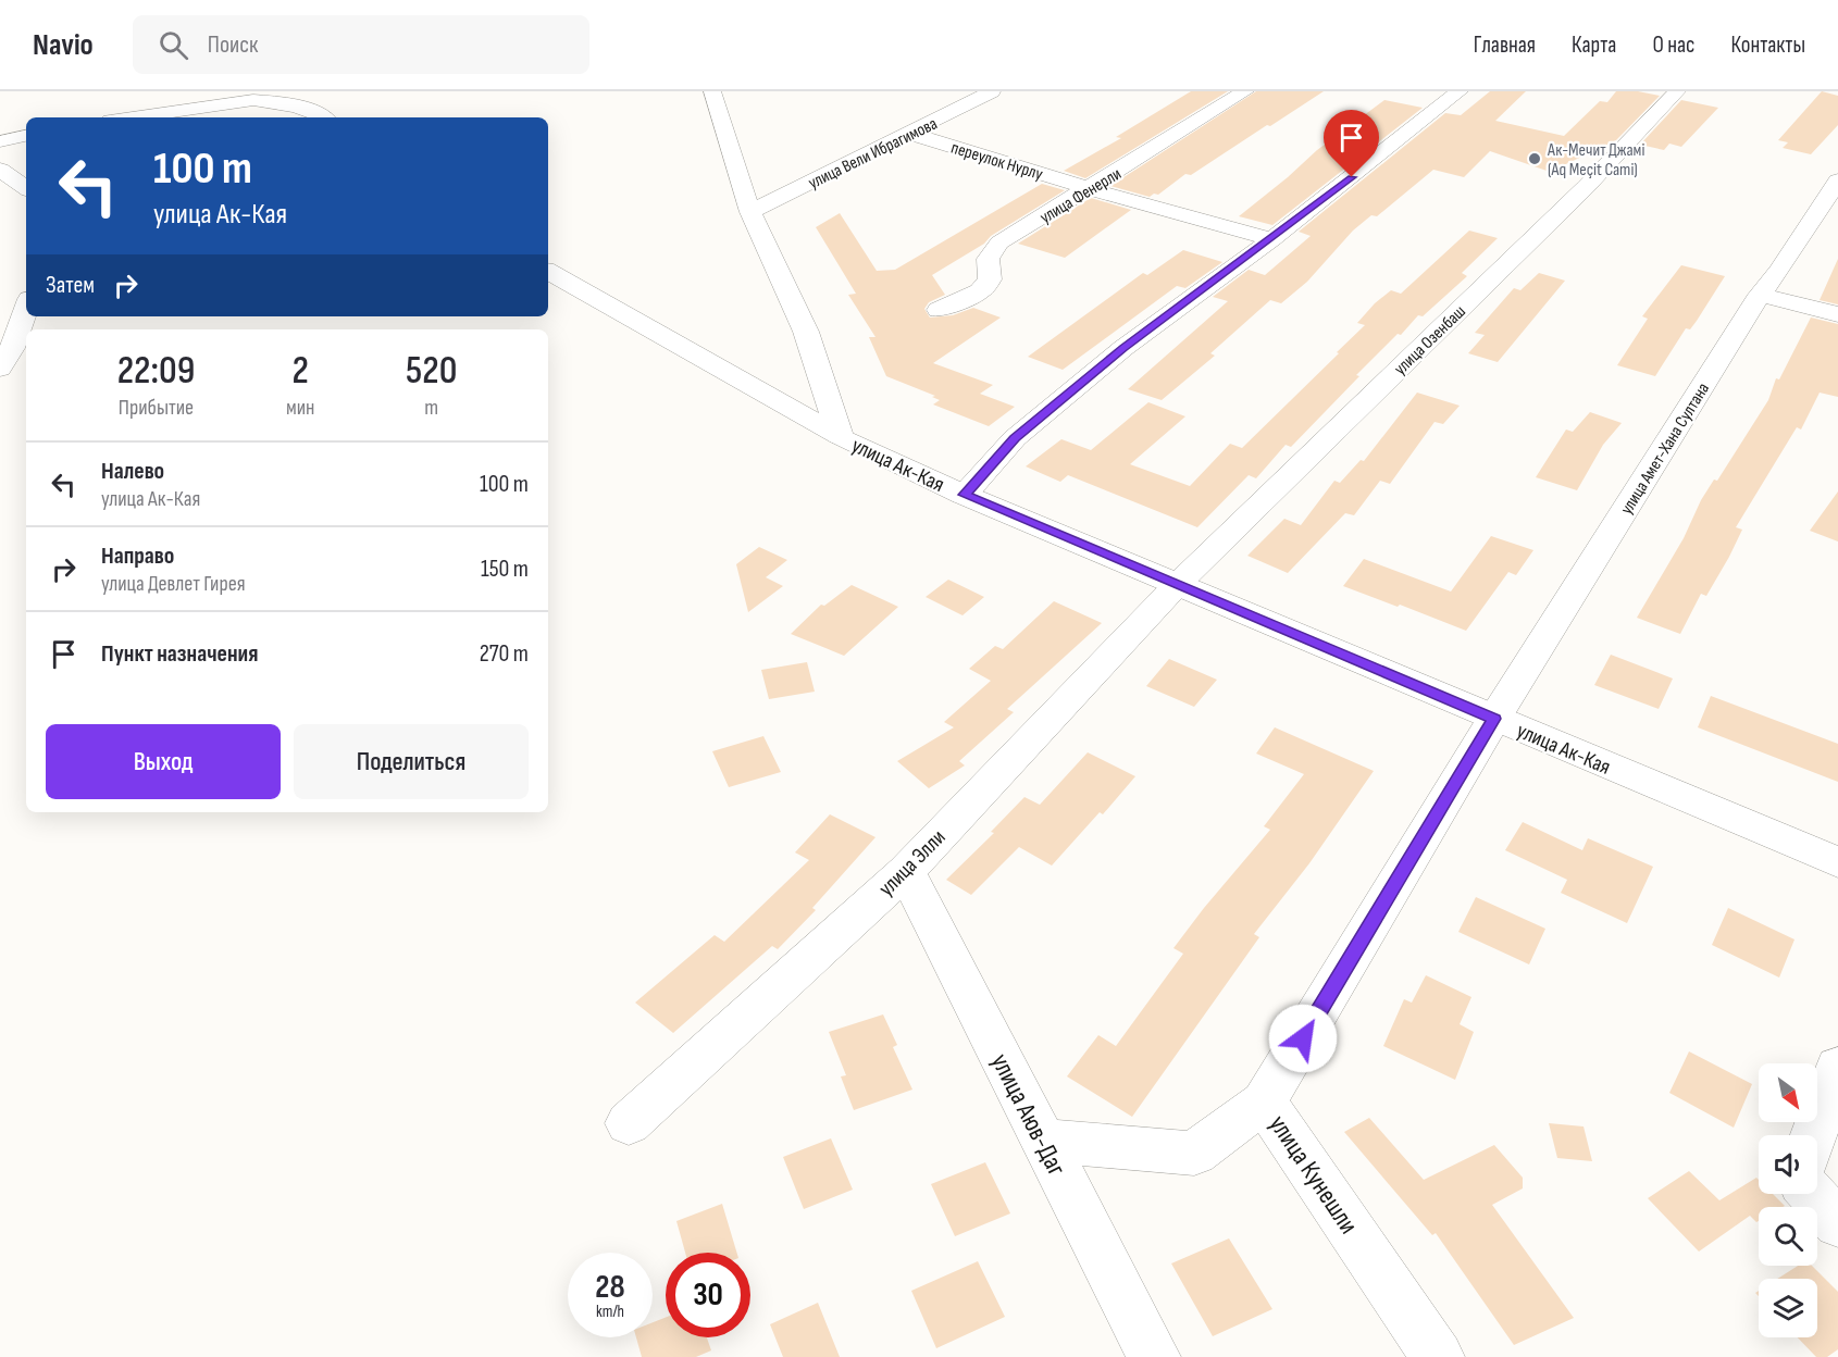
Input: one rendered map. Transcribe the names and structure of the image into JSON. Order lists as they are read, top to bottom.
{
  "streets": {
    "street": [
      "улица Вели Ибрагимова",
      "переулок Нурлу",
      "улица Фенерли",
      "улица Озенбаш",
      "улица Амет-Хана Султана",
      "улица Ак-Кая",
      "улица Элли",
      "улица Аюв-Даг",
      "улица Кунешли"
    ]
  },
  "crossings": [
    ["улица Вели Ибрагимова", "переулок Нурлу"],
    ["улица Вели Ибрагимова", "улица Ак-Кая"],
    ["переулок Нурлу", "улица Фенерли"],
    ["улица Озенбаш", "улица Ак-Кая"],
    ["улица Озенбаш", "улица Элли"],
    ["улица Амет-Хана Султана", "улица Ак-Кая"],
    ["улица Амет-Хана Султана", "улица Кунешли"],
    ["улица Ак-Кая", "улица Элли"],
    ["улица Ак-Кая", "улица Кунешли"],
    ["улица Элли", "улица Аюв-Даг"]
  ],
  "places": ["Ак-Мечит Джамі (Aq Meçit Cami)"],
  "north": "bottom right",
  "page": {
    "header": "Navio",
    "search": "Поиск",
    "nav": [
      "Главная",
      "Карта",
      "О нас",
      "Контакты"
    ],
    "turn": ["100 m", "улица Ак-Кая"],
    "then": "Затем",
    "eta": [
      "22:09",
      "Прибытие",
      "2",
      "мин",
      "520",
      "m"
    ],
    "list": [
      {
        "name": "Налево",
        "note": "улица Ак-Кая",
        "value": "100 m"
      },
      {
        "name": "Направо",
        "note": "улица Девлет Гирея",
        "value": "150 m"
      },
      {
        "name": "Пункт назначения",
        "value": "270 m"
      }
    ],
    "buttons": ["Выход", "Поделиться"],
    "speed": "28 km/h",
    "limit": "30"
  }
}
